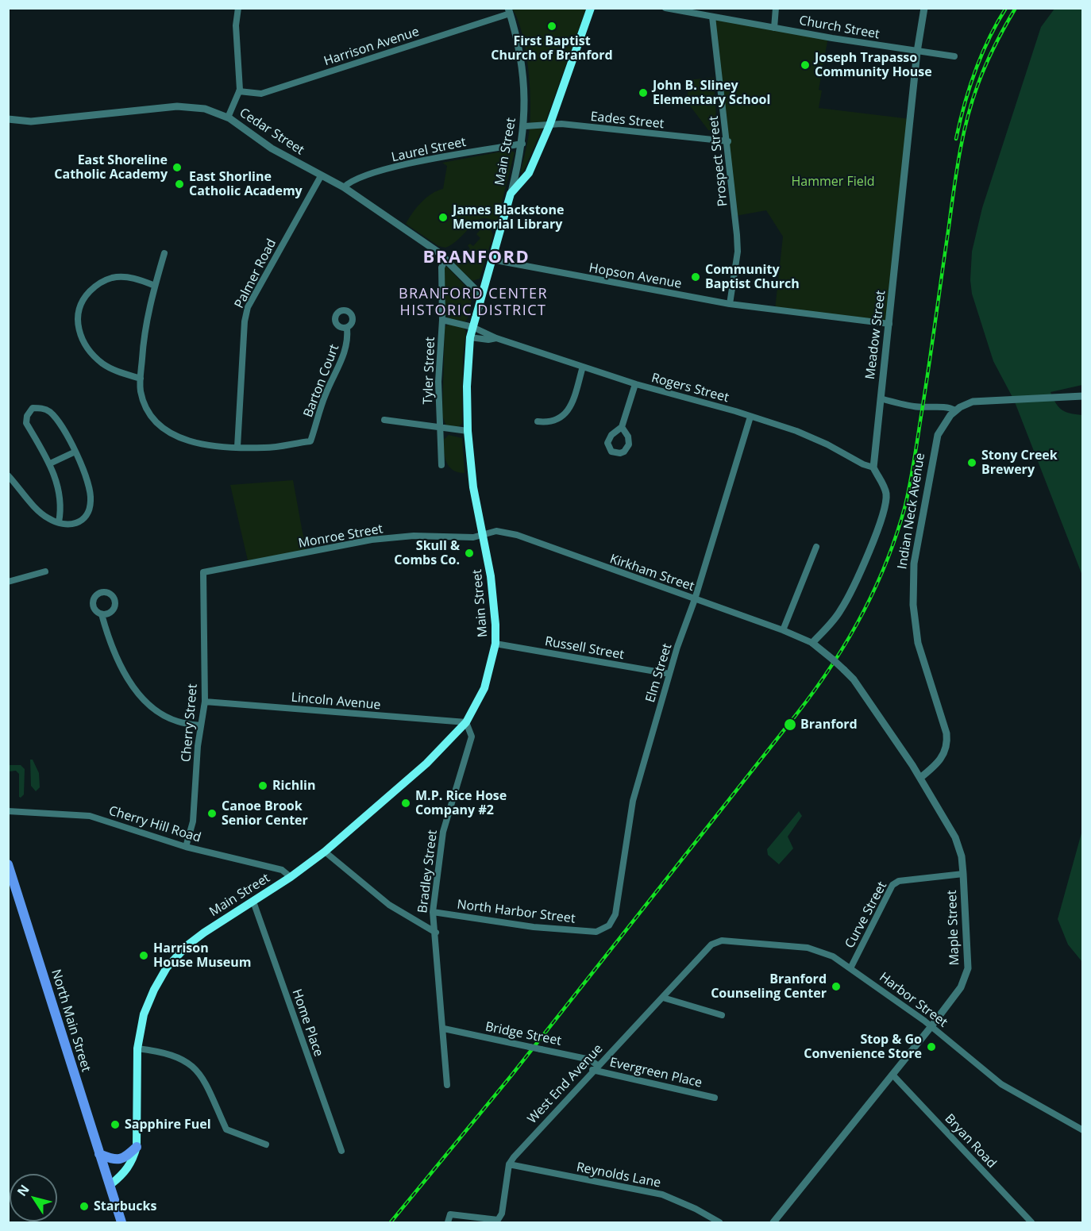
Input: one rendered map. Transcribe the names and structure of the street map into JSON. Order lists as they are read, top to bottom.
{
  "streets": {
    "main road": ["Main Street", "North Main Street"],
    "street": [
      "Church Street",
      "Harrison Avenue",
      "Eades Street",
      "Cedar Street",
      "Laurel Street",
      "Prospect Street",
      "Palmer Road",
      "Hopson Avenue",
      "Meadow Street",
      "Tyler Street",
      "Barton Court",
      "Rogers Street",
      "Indian Neck Avenue",
      "Monroe Street",
      "Kirkham Street",
      "Russell Street",
      "Elm Street",
      "Lincoln Avenue",
      "Cherry Street",
      "Cherry Hill Road",
      "Bradley Street",
      "North Harbor Street",
      "Curve Street",
      "Maple Street",
      "Harbor Street",
      "Home Place",
      "Bridge Street",
      "Evergreen Place",
      "West End Avenue",
      "Bryan Road",
      "Reynolds Lane"
    ]
  },
  "crossings": [
    ["Church Street", "Prospect Street"],
    ["Church Street", "Meadow Street"],
    ["Harrison Avenue", "Main Street"],
    ["Eades Street", "Main Street"],
    ["Eades Street", "Prospect Street"],
    ["Cedar Street", "Laurel Street"],
    ["Cedar Street", "Main Street"],
    ["Cedar Street", "Palmer Road"],
    ["Cedar Street", "Tyler Street"],
    ["Laurel Street", "Main Street"],
    ["Main Street", "Hopson Avenue"],
    ["Main Street", "Rogers Street"],
    ["Main Street", "Monroe Street"],
    ["Main Street", "Kirkham Street"],
    ["Main Street", "Russell Street"],
    ["Main Street", "Lincoln Avenue"],
    ["Main Street", "Cherry Hill Road"],
    ["Main Street", "Bradley Street"],
    ["Main Street", "North Main Street"],
    ["Main Street", "Home Place"],
    ["Prospect Street", "Hopson Avenue"],
    ["Palmer Road", "Barton Court"],
    ["Hopson Avenue", "Meadow Street"],
    ["Meadow Street", "Rogers Street"],
    ["Meadow Street", "Indian Neck Avenue"],
    ["Tyler Street", "Rogers Street"],
    ["Rogers Street", "Elm Street"],
    ["Indian Neck Avenue", "Maple Street"],
    ["Monroe Street", "Kirkham Street"],
    ["Monroe Street", "Cherry Street"],
    ["Kirkham Street", "Elm Street"],
    ["Kirkham Street", "Maple Street"],
    ["Russell Street", "Elm Street"],
    ["Elm Street", "North Harbor Street"],
    ["Lincoln Avenue", "Cherry Street"],
    ["Lincoln Avenue", "Bradley Street"],
    ["Cherry Street", "Cherry Hill Road"],
    ["Bradley Street", "North Harbor Street"],
    ["Bradley Street", "Bridge Street"],
    ["Curve Street", "Maple Street"],
    ["Curve Street", "Harbor Street"],
    ["Maple Street", "Harbor Street"],
    ["Maple Street", "Bryan Road"],
    ["Harbor Street", "West End Avenue"],
    ["Bridge Street", "Evergreen Place"],
    ["Bridge Street", "West End Avenue"],
    ["Evergreen Place", "West End Avenue"],
    ["West End Avenue", "Reynolds Lane"]
  ],
  "districts": ["BRANFORD", "BRANFORD CENTER HISTORIC DISTRICT"],
  "parks": ["Hammer Field"],
  "places": [
    "First Baptist Church of Branford",
    "Joseph Trapasso Community House",
    "John B. Sliney Elementary School",
    "East Shoreline Catholic Academy",
    "East Shorline Catholic Academy",
    "James Blackstone Memorial Library",
    "Community Baptist Church",
    "Stony Creek Brewery",
    "Skull & Combs Co.",
    "Branford",
    "Richlin",
    "M.P. Rice Hose Company #2",
    "Canoe Brook Senior Center",
    "Harrison House Museum",
    "Branford Counseling Center",
    "Stop & Go Convenience Store",
    "Sapphire Fuel",
    "Starbucks"
  ],
  "north": "top left"
}
